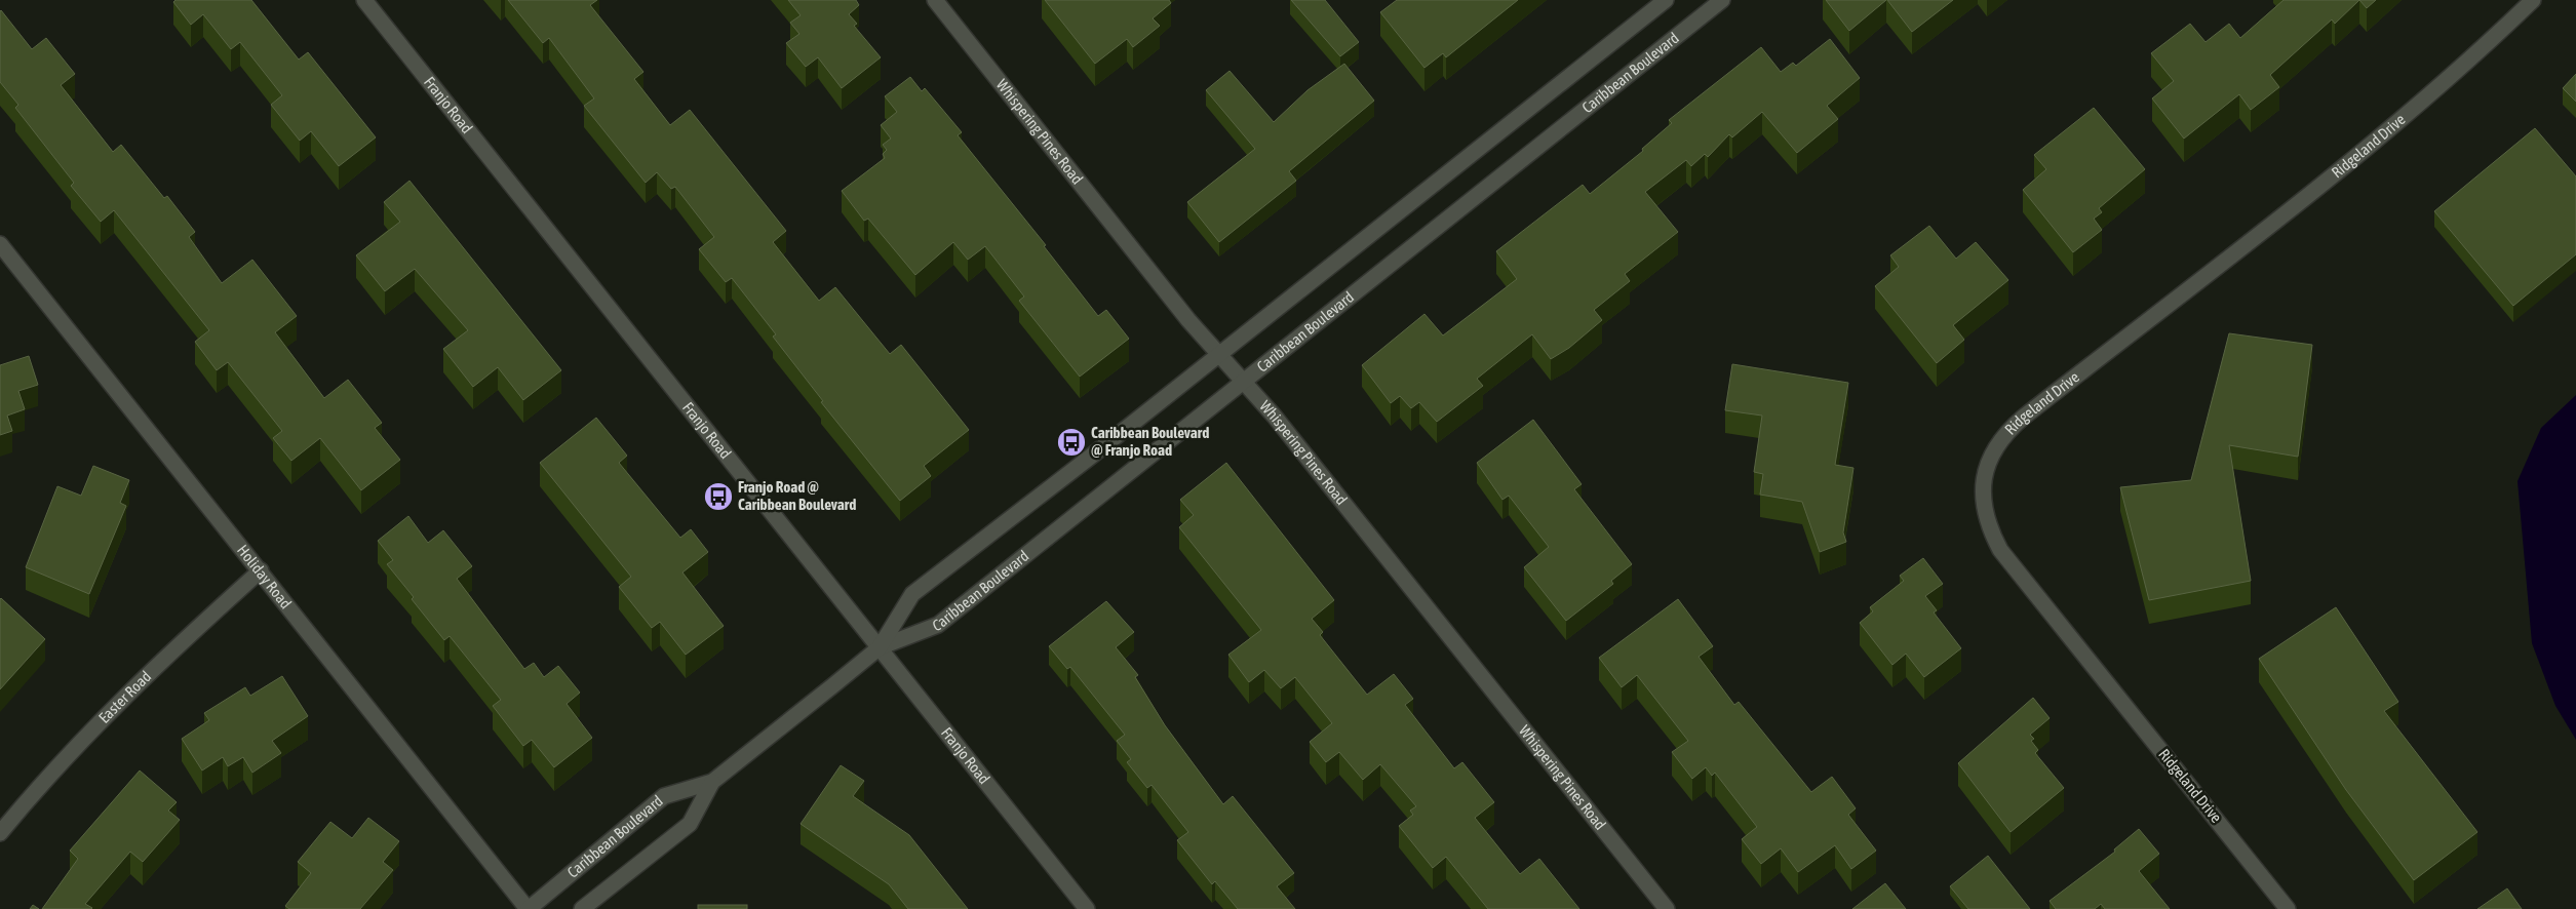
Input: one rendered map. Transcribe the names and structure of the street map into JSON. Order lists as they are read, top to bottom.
{
  "streets": {
    "street": [
      "Caribbean Boulevard",
      "Franjo Road",
      "Whispering Pines Road",
      "Ridgeland Drive",
      "Holiday Road",
      "Easter Road"
    ]
  },
  "crossings": [
    ["Caribbean Boulevard", "Franjo Road"],
    ["Caribbean Boulevard", "Whispering Pines Road"],
    ["Caribbean Boulevard", "Holiday Road"],
    ["Holiday Road", "Easter Road"]
  ],
  "places": {
    "bus stop": ["Caribbean Boulevard @ Franjo Road", "Franjo Road @ Caribbean Boulevard"]
  }
}
